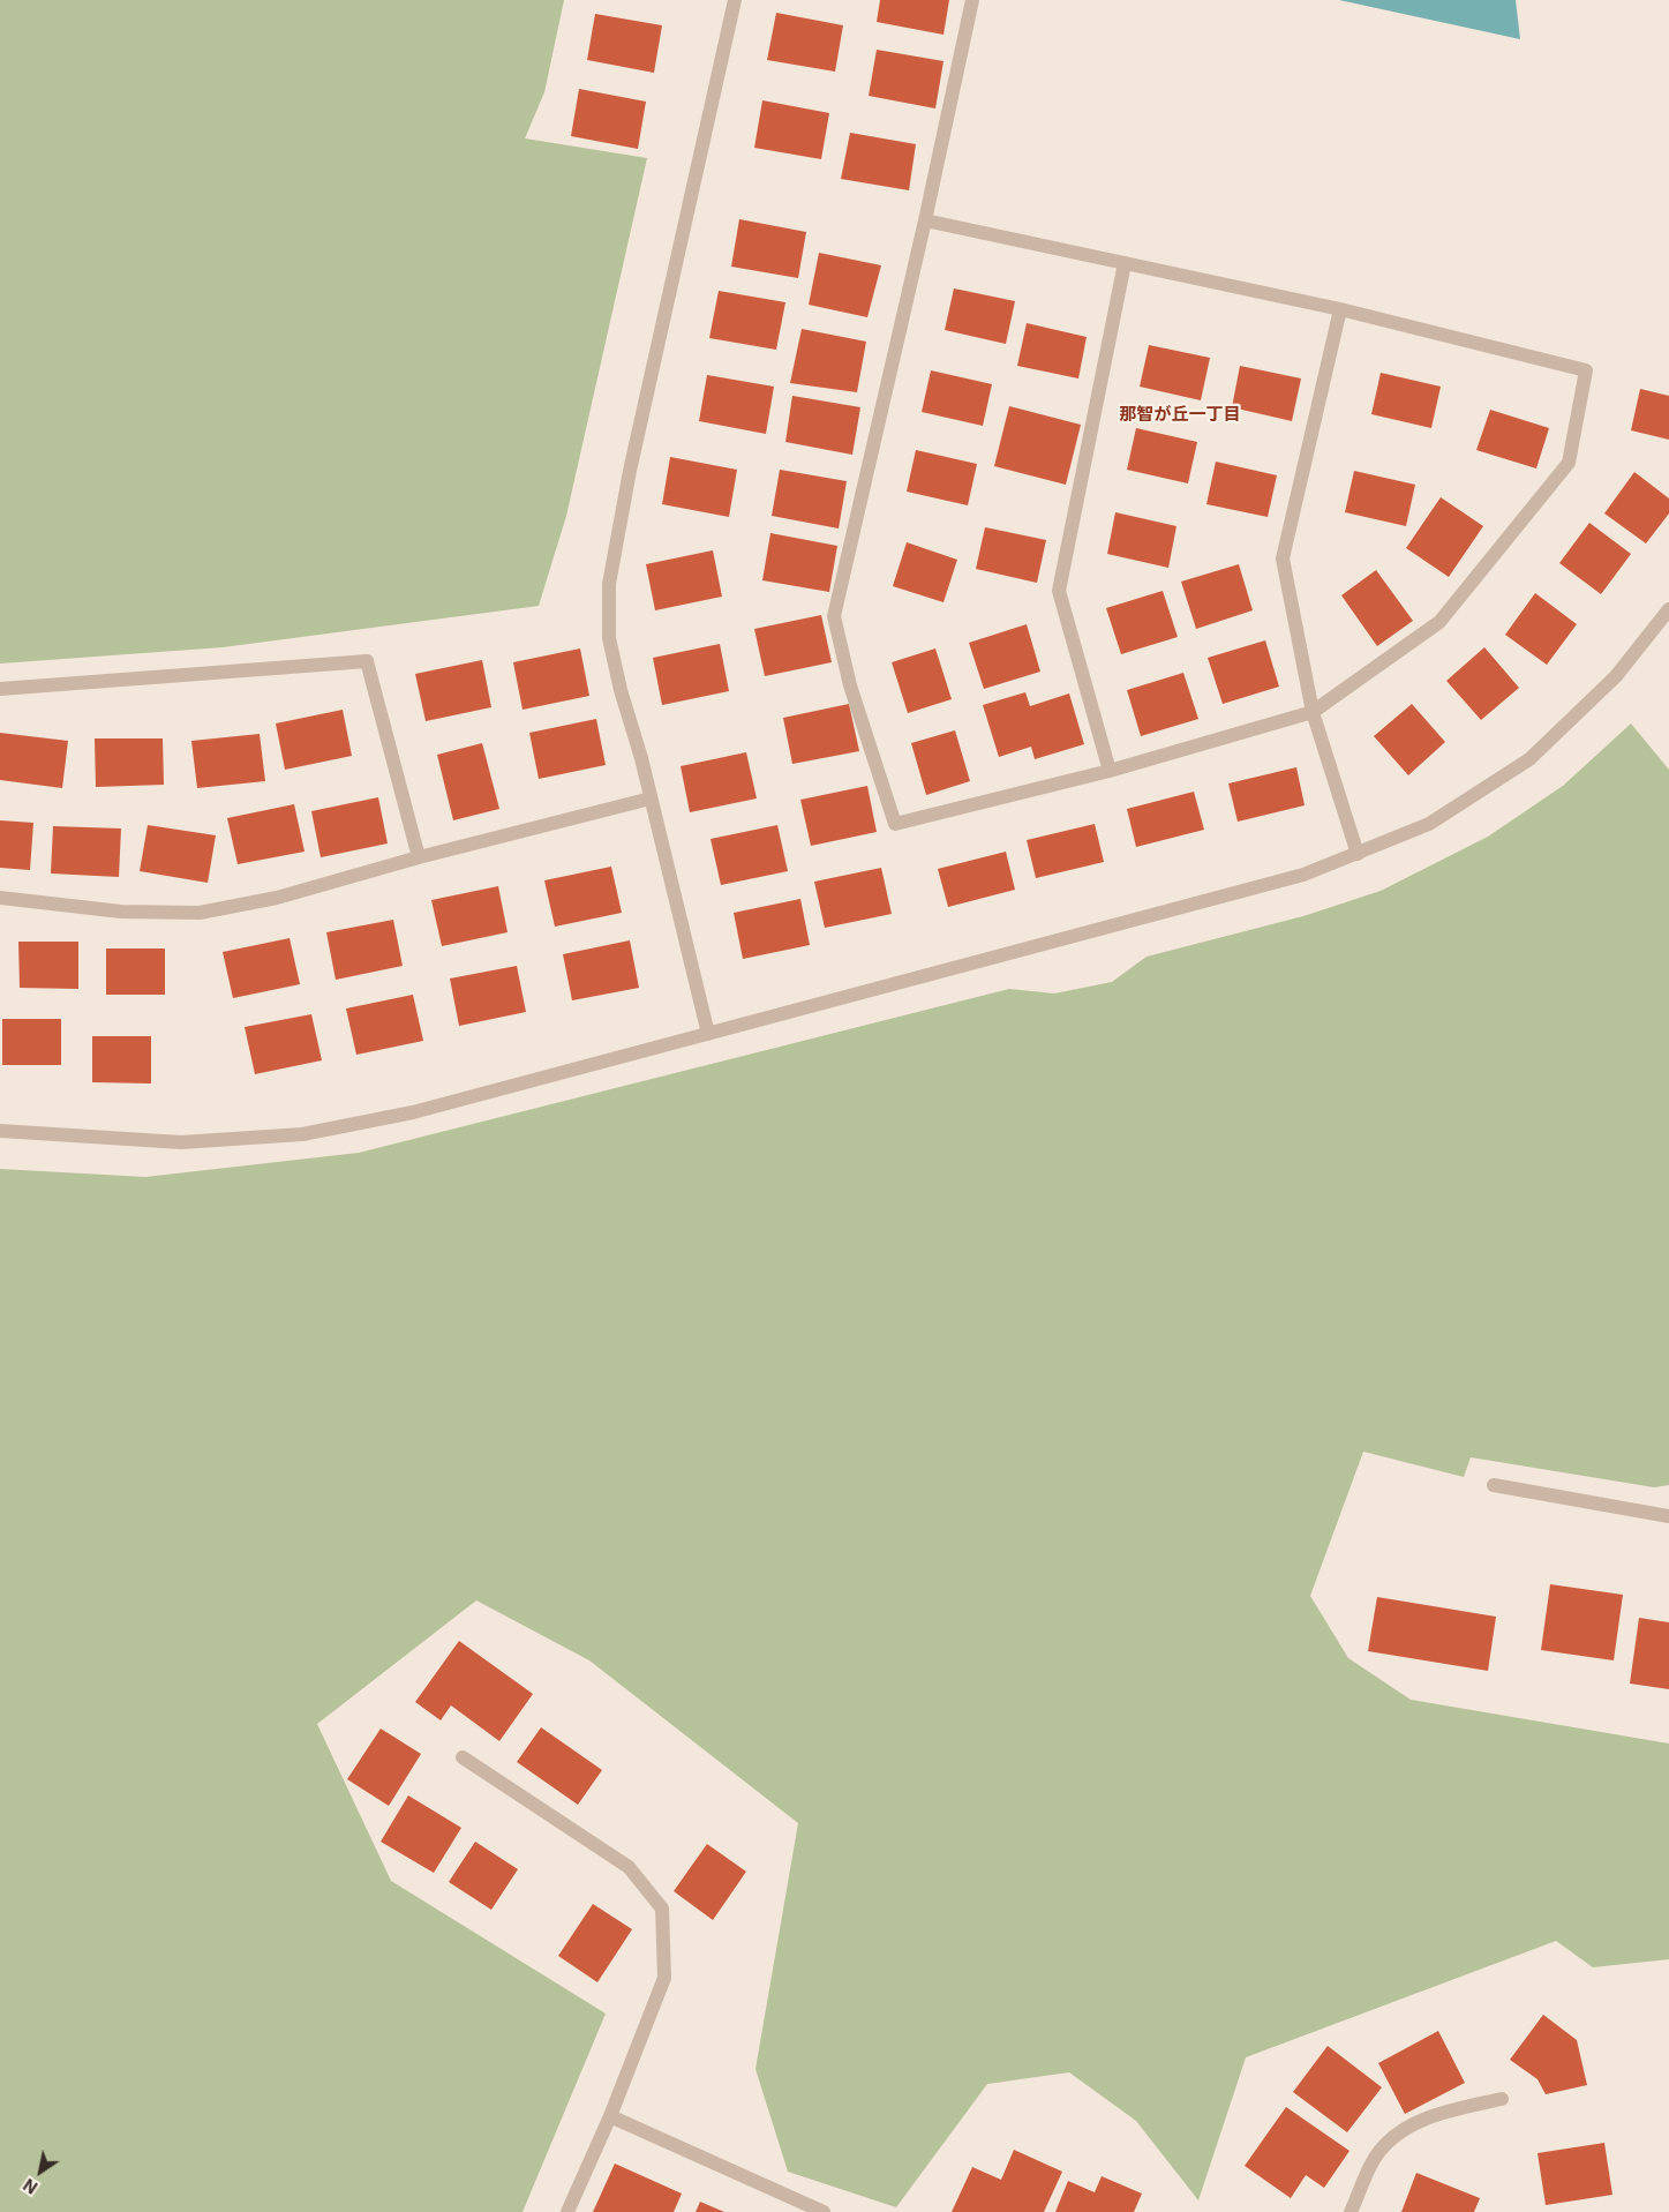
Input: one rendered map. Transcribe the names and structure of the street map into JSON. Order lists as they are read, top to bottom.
{
  "districts": ["那智が丘一丁目"],
  "north": "bottom left"
}
